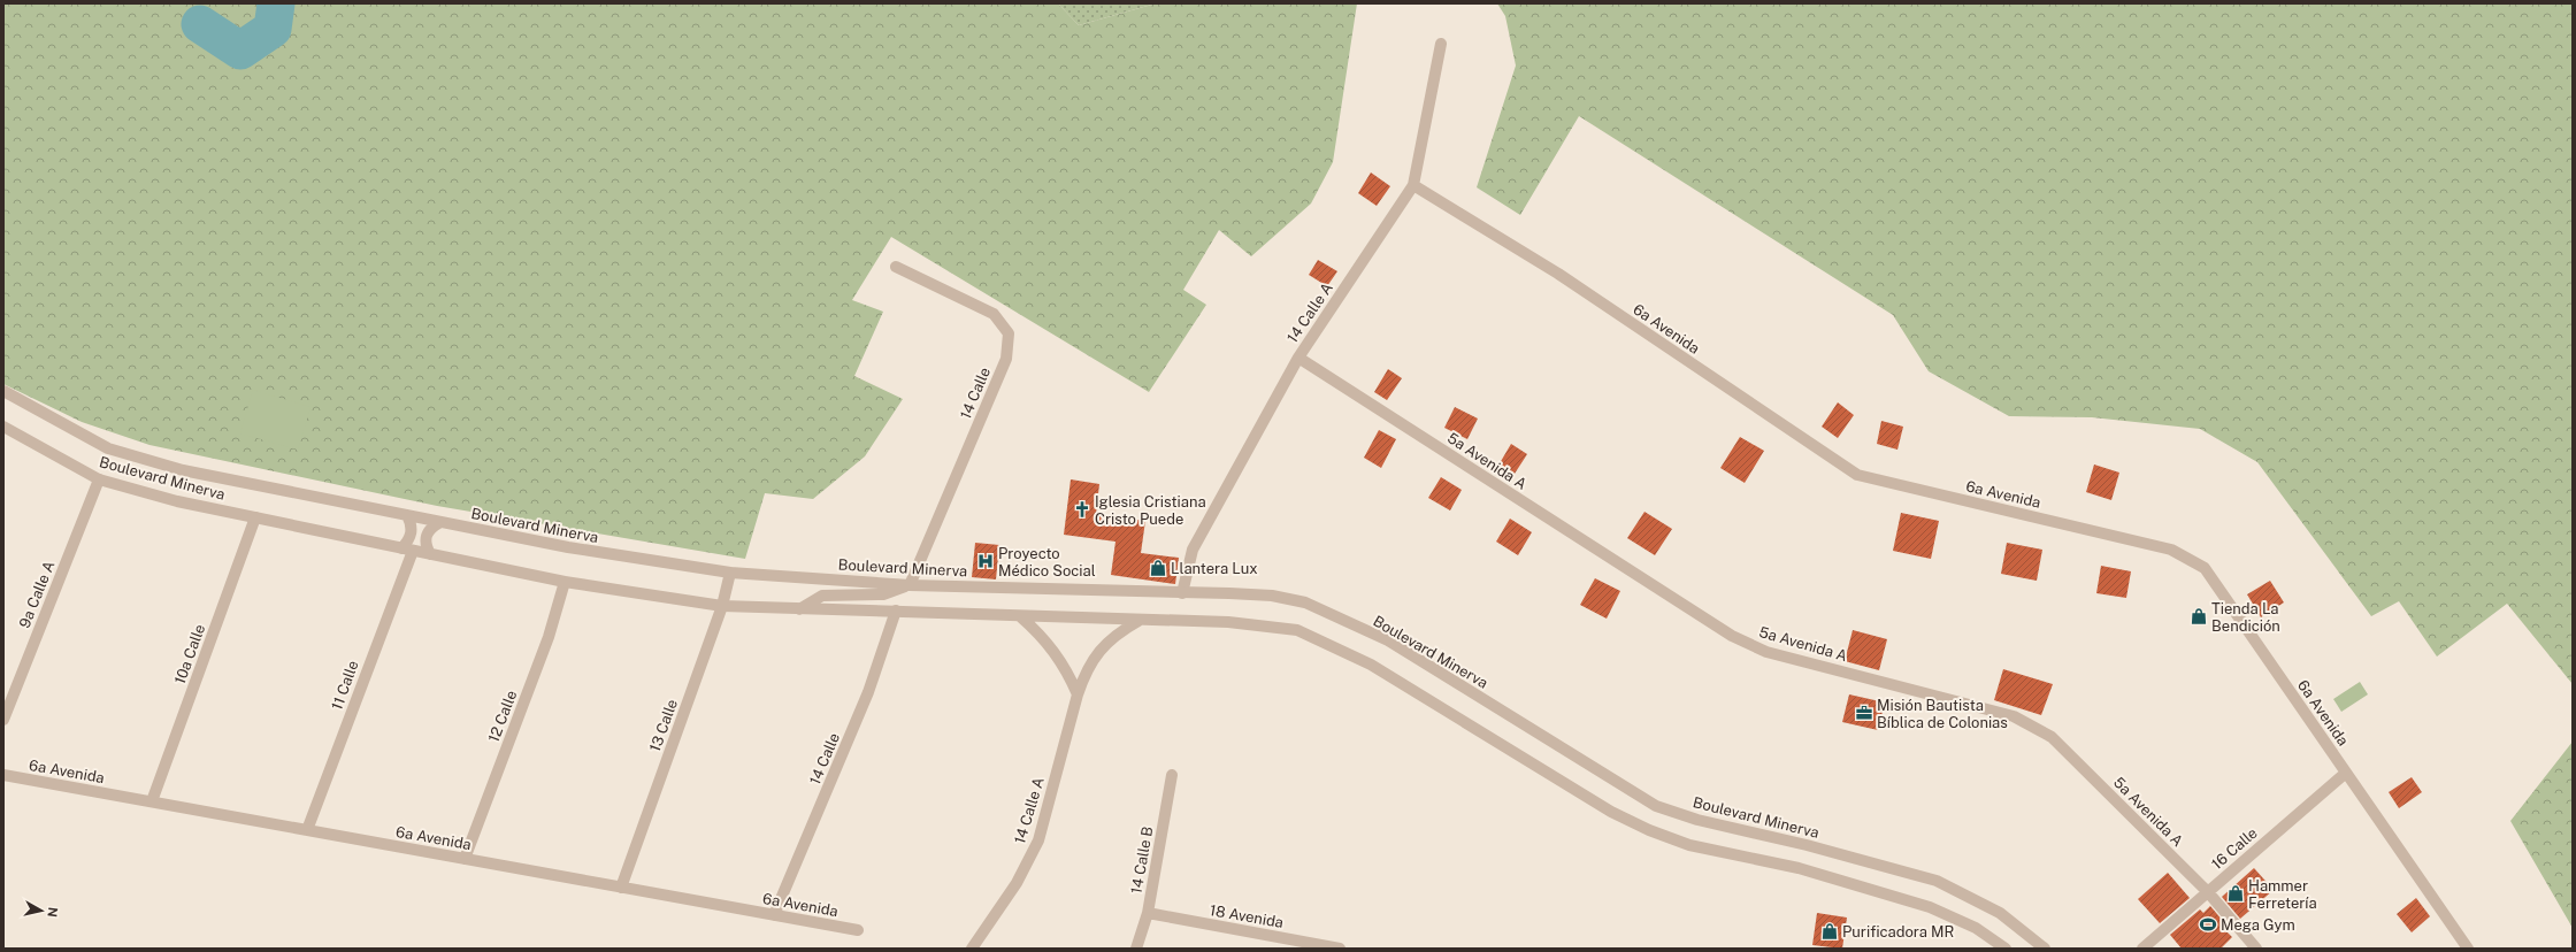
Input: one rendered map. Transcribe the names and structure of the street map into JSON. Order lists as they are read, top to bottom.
{
  "streets": {
    "street": [
      "14 Calle A",
      "6a Avenida",
      "14 Calle",
      "5a Avenida A",
      "Boulevard Minerva",
      "9a Calle A",
      "10a Calle",
      "11 Calle",
      "12 Calle",
      "13 Calle",
      "16 Calle",
      "14 Calle B",
      "18 Avenida"
    ]
  },
  "crossings": [
    ["14 Calle A", "6a Avenida"],
    ["14 Calle A", "5a Avenida A"],
    ["14 Calle A", "Boulevard Minerva"],
    ["6a Avenida", "14 Calle"],
    ["6a Avenida", "10a Calle"],
    ["6a Avenida", "11 Calle"],
    ["6a Avenida", "12 Calle"],
    ["6a Avenida", "13 Calle"],
    ["6a Avenida", "16 Calle"],
    ["14 Calle", "Boulevard Minerva"],
    ["5a Avenida A", "16 Calle"],
    ["Boulevard Minerva", "9a Calle A"],
    ["Boulevard Minerva", "10a Calle"],
    ["Boulevard Minerva", "11 Calle"],
    ["Boulevard Minerva", "12 Calle"],
    ["Boulevard Minerva", "13 Calle"],
    ["14 Calle B", "18 Avenida"]
  ],
  "places": {
    "church": ["Iglesia Cristiana Cristo Puede"],
    "hospital": ["Proyecto Médico Social"],
    "shop": [
      "Llantera Lux",
      "Tienda La Bendición",
      "Hammer Ferretería",
      "Purificadora MR"
    ],
    "office": ["Misión Bautista Bíblica de Colonias"],
    "sports": ["Mega Gym"]
  },
  "north": "right"
}
